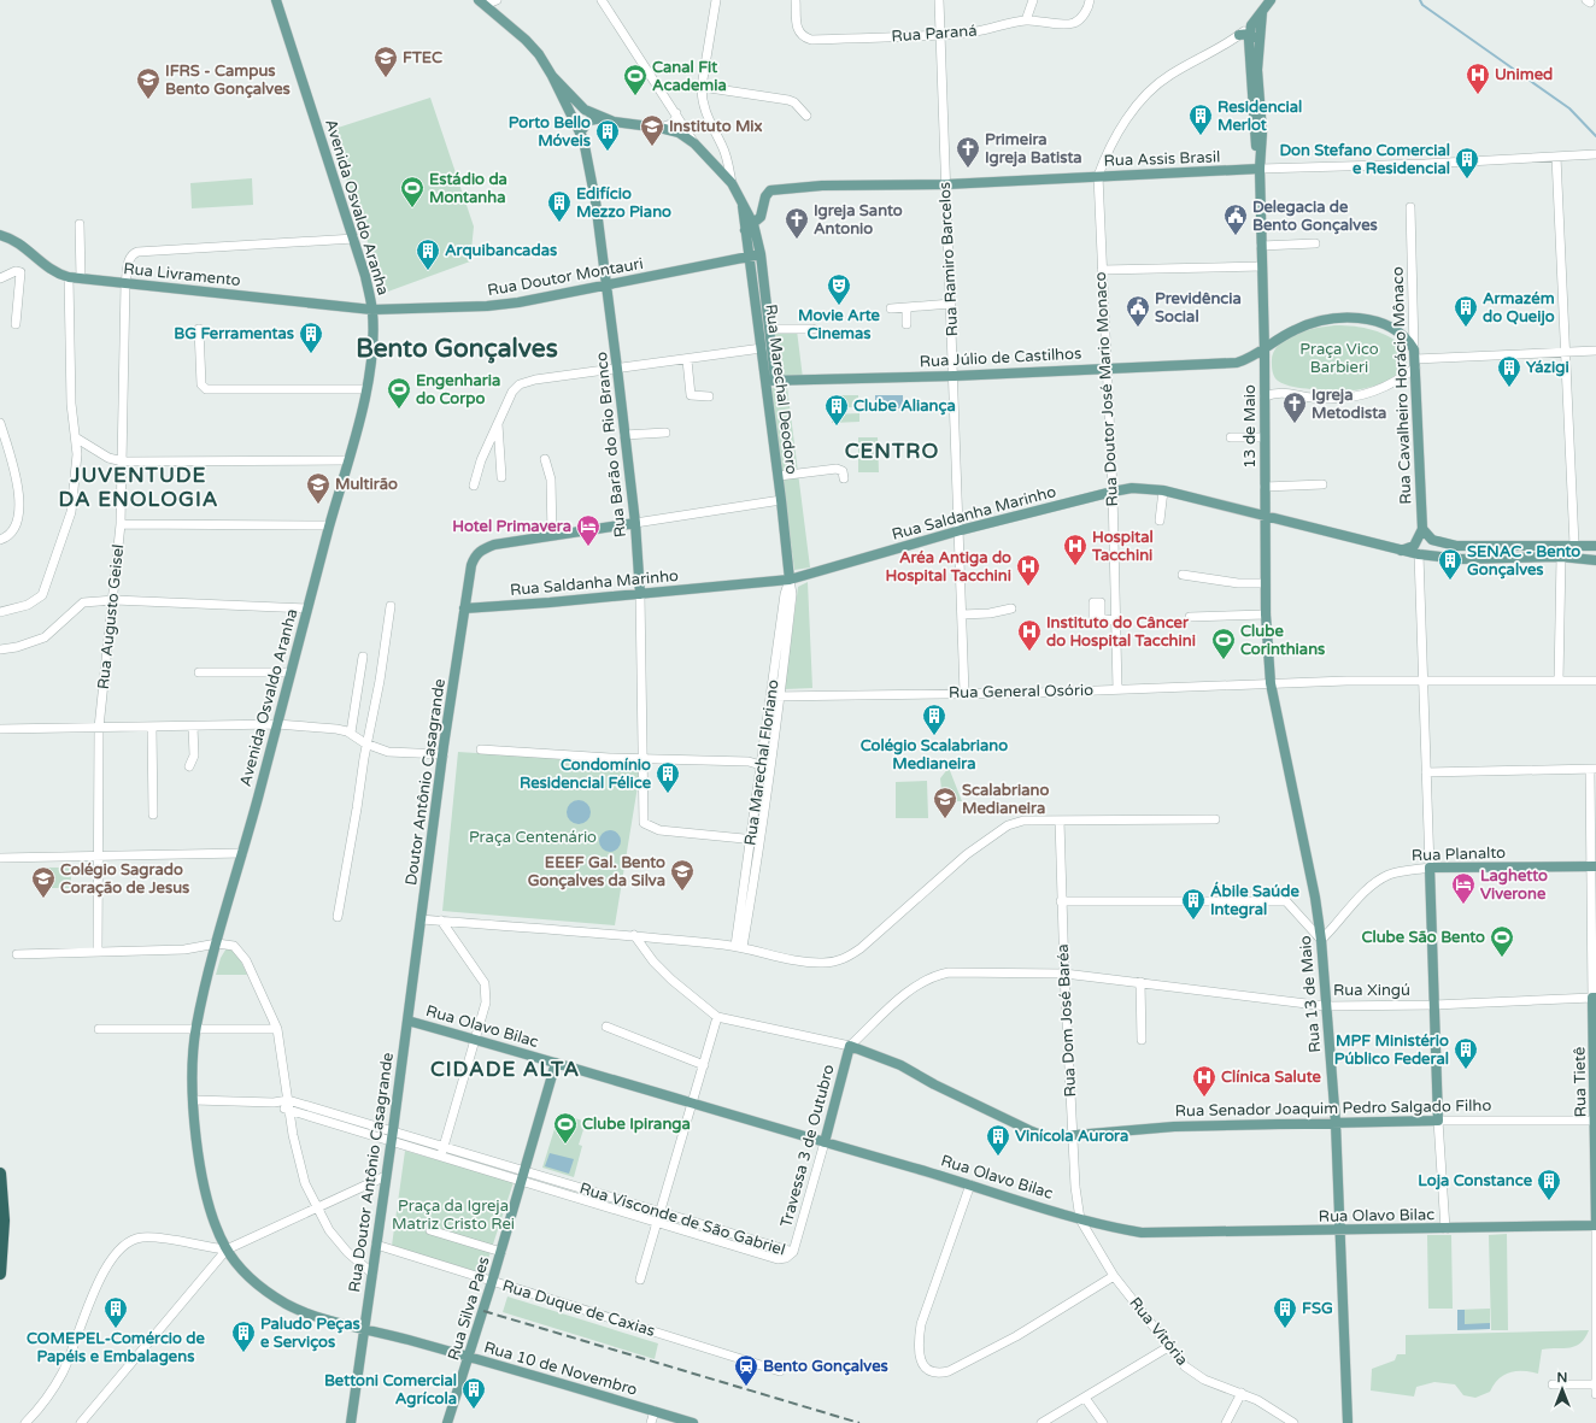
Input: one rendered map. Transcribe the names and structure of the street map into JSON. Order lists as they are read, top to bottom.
{
  "streets": {
    "main road": [
      "Rua Assis Brasil",
      "Avenida Osvaldo Aranha",
      "Rua Livramento",
      "Rua Doutor Montauri",
      "Rua Júlio de Castilhos",
      "Rua Cavalheiro Horácio Mônaco",
      "Rua Marechal Deodoro",
      "13 de Maio",
      "Rua Barão do Rio Branco",
      "Rua Saldanha Marinho",
      "Doutor Antônio Casagrande",
      "Rua Planalto",
      "Rua 13 de Maio",
      "Rua Olavo Bilac",
      "Rua Tietê",
      "Rua Senador Joaquim Pedro Salgado Filho",
      "Travessa 3 de Outubro",
      "Rua Doutor Antônio Casagrande",
      "Rua Silva Paes",
      "Rua 10 de Novembro"
    ],
    "street": [
      "Rua Paraná",
      "Rua Ramiro Barcelos",
      "Rua Doutor José Mario Monaco",
      "Rua Augusto Geisel",
      "Rua General Osório",
      "Rua Marechal Floriano",
      "Rua Xingú",
      "Rua Dom José Baréa",
      "Rua Visconde de São Gabriel",
      "Rua Duque de Caxias",
      "Rua Vitória"
    ]
  },
  "crossings": [
    ["Rua Paraná", "Rua Ramiro Barcelos"],
    ["Rua Assis Brasil", "Rua Ramiro Barcelos"],
    ["Rua Assis Brasil", "Rua Marechal Deodoro"],
    ["Rua Assis Brasil", "Rua Doutor José Mario Monaco"],
    ["Rua Assis Brasil", "13 de Maio"],
    ["Avenida Osvaldo Aranha", "Rua Livramento"],
    ["Avenida Osvaldo Aranha", "Rua Doutor Montauri"],
    ["Avenida Osvaldo Aranha", "Rua Augusto Geisel"],
    ["Avenida Osvaldo Aranha", "Rua Doutor Antônio Casagrande"],
    ["Avenida Osvaldo Aranha", "Rua 10 de Novembro"],
    ["Rua Ramiro Barcelos", "Rua Júlio de Castilhos"],
    ["Rua Ramiro Barcelos", "Rua Saldanha Marinho"],
    ["Rua Ramiro Barcelos", "Rua General Osório"],
    ["Rua Livramento", "Rua Doutor Montauri"],
    ["Rua Livramento", "Rua Augusto Geisel"],
    ["Rua Doutor Montauri", "Rua Marechal Deodoro"],
    ["Rua Doutor Montauri", "Rua Barão do Rio Branco"],
    ["Rua Júlio de Castilhos", "Rua Cavalheiro Horácio Mônaco"],
    ["Rua Júlio de Castilhos", "Rua Marechal Deodoro"],
    ["Rua Júlio de Castilhos", "Rua Doutor José Mario Monaco"],
    ["Rua Júlio de Castilhos", "13 de Maio"],
    ["Rua Marechal Deodoro", "Rua Barão do Rio Branco"],
    ["Rua Marechal Deodoro", "Rua Saldanha Marinho"],
    ["Rua Marechal Deodoro", "Rua Marechal Floriano"],
    ["Rua Doutor José Mario Monaco", "Rua Saldanha Marinho"],
    ["Rua Doutor José Mario Monaco", "Rua General Osório"],
    ["13 de Maio", "Rua Saldanha Marinho"],
    ["13 de Maio", "Rua General Osório"],
    ["13 de Maio", "Rua 13 de Maio"],
    ["Rua Barão do Rio Branco", "Rua Saldanha Marinho"],
    ["Rua Barão do Rio Branco", "Rua Marechal Floriano"],
    ["Rua Saldanha Marinho", "Rua Marechal Floriano"],
    ["Rua Saldanha Marinho", "Doutor Antônio Casagrande"],
    ["Rua General Osório", "Rua Marechal Floriano"],
    ["Rua General Osório", "Rua 13 de Maio"],
    ["Doutor Antônio Casagrande", "Rua Olavo Bilac"],
    ["Doutor Antônio Casagrande", "Rua Doutor Antônio Casagrande"],
    ["Rua Planalto", "Rua 13 de Maio"],
    ["Rua Planalto", "Rua Tietê"],
    ["Rua Xingú", "Rua 13 de Maio"],
    ["Rua Xingú", "Rua Dom José Baréa"],
    ["Rua Xingú", "Rua Tietê"],
    ["Rua Xingú", "Rua Senador Joaquim Pedro Salgado Filho"],
    ["Rua Xingú", "Travessa 3 de Outubro"],
    ["Rua 13 de Maio", "Rua Olavo Bilac"],
    ["Rua 13 de Maio", "Rua Senador Joaquim Pedro Salgado Filho"],
    ["Rua Dom José Baréa", "Rua Olavo Bilac"],
    ["Rua Dom José Baréa", "Rua Senador Joaquim Pedro Salgado Filho"],
    ["Rua Dom José Baréa", "Rua Vitória"],
    ["Rua Olavo Bilac", "Rua Tietê"],
    ["Rua Olavo Bilac", "Travessa 3 de Outubro"],
    ["Rua Olavo Bilac", "Rua Doutor Antônio Casagrande"],
    ["Rua Olavo Bilac", "Rua Silva Paes"],
    ["Rua Olavo Bilac", "Rua Vitória"],
    ["Rua Tietê", "Rua Senador Joaquim Pedro Salgado Filho"],
    ["Rua Senador Joaquim Pedro Salgado Filho", "Travessa 3 de Outubro"],
    ["Travessa 3 de Outubro", "Rua Visconde de São Gabriel"],
    ["Rua Doutor Antônio Casagrande", "Rua Visconde de São Gabriel"],
    ["Rua Doutor Antônio Casagrande", "Rua Duque de Caxias"],
    ["Rua Doutor Antônio Casagrande", "Rua 10 de Novembro"],
    ["Rua Visconde de São Gabriel", "Rua Silva Paes"],
    ["Rua Silva Paes", "Rua Duque de Caxias"],
    ["Rua Silva Paes", "Rua 10 de Novembro"]
  ],
  "districts": [
    "Bento Gonçalves",
    "CENTRO",
    "JUVENTUDE DA ENOLOGIA",
    "CIDADE ALTA"
  ],
  "parks": ["Praça Vico Barbieri", "Praça Centenário", "Praça da Igreja Matriz Cristo Rei"],
  "places": {
    "school or university": [
      "FTEC",
      "IFRS - Campus Bento Gonçalves",
      "Instituto Mix",
      "Multirão",
      "Scalabriano Medianeira",
      "EEEF Gal. Bento Gonçalves da Silva",
      "Colégio Sagrado Coração de Jesus"
    ],
    "hospital": [
      "Unimed",
      "Hospital Tacchini",
      "Aréa Antiga do Hospital Tacchini",
      "Instituto do Câncer do Hospital Tacchini",
      "Clínica Salute"
    ],
    "sports": [
      "Canal Fit Academia",
      "Estádio da Montanha",
      "Engenharia do Corpo",
      "Clube Corinthians",
      "Clube São Bento",
      "Clube Ipiranga"
    ],
    "building": [
      "Residencial Merlot",
      "Porto Bello Móveis",
      "Don Stefano Comercial e Residencial",
      "Edifício Mezzo Piano",
      "Arquibancadas",
      "Armazém do Queijo",
      "BG Ferramentas",
      "Yázigi",
      "Clube Aliança",
      "SENAC - Bento Gonçalves",
      "Colégio Scalabriano Medianeira",
      "Condomínio Residencial Félice",
      "Ábile Saúde Integral",
      "MPF Ministério Público Federal",
      "Vinícola Aurora",
      "Loja Constance",
      "COMEPEL-Comércio de Papéis e Embalagens",
      "FSG",
      "Paludo Peças e Serviços",
      "Bettoni Comercial Agrícola"
    ],
    "church": ["Primeira Igreja Batista", "Igreja Santo Antonio", "Igreja Metodista"],
    "public building": ["Delegacia de Bento Gonçalves", "Previdência Social"],
    "theatre": ["Movie Arte Cinemas"],
    "hotel": ["Hotel Primavera", "Laghetto Viverone"],
    "station": ["Bento Gonçalves"]
  },
  "north": "top"
}
